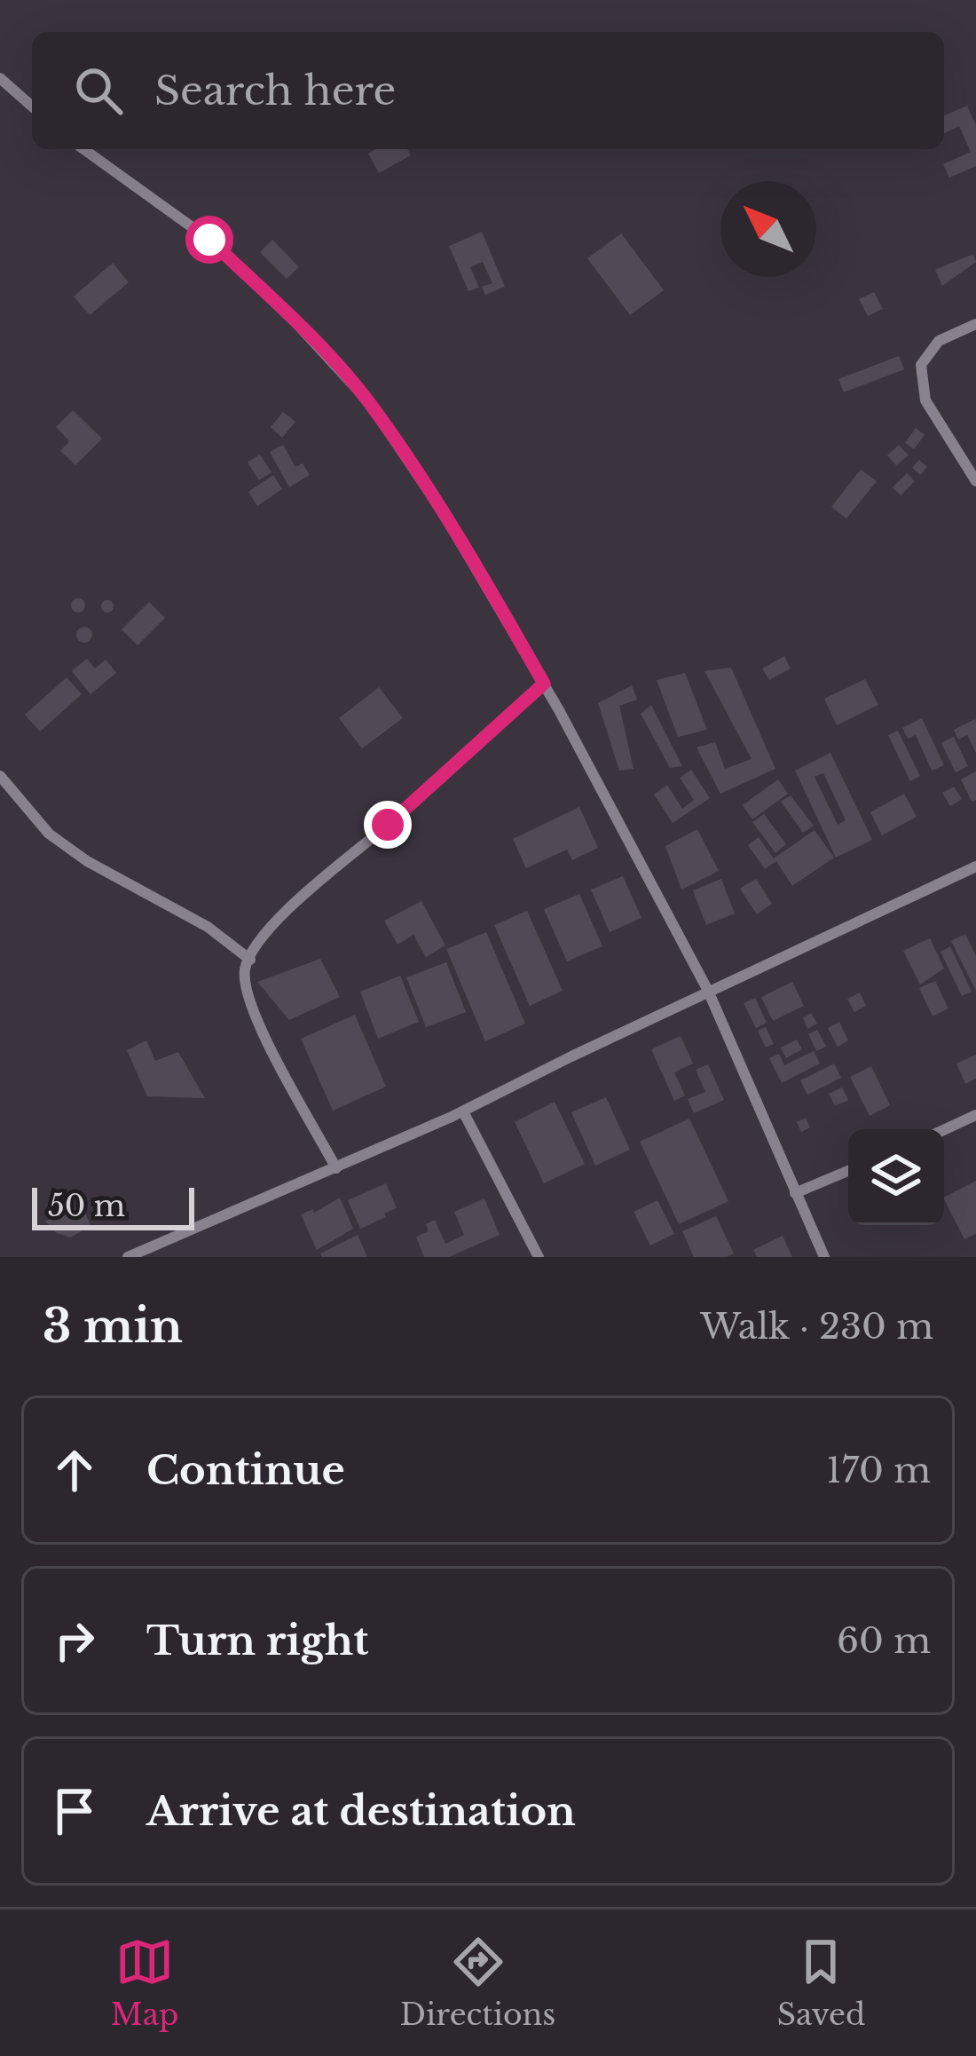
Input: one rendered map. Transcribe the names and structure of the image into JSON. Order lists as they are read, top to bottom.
{
  "scale_bar": "50 m",
  "north": "top left",
  "page": {
    "search": "Search here",
    "scale": "50 m",
    "heading": ["3 min", "Walk · 230 m"],
    "list": [
      ["Continue", "170 m"],
      ["Turn right", "60 m"],
      "Arrive at destination"
    ],
    "nav": ["Map", "Directions", "Saved"]
  }
}
